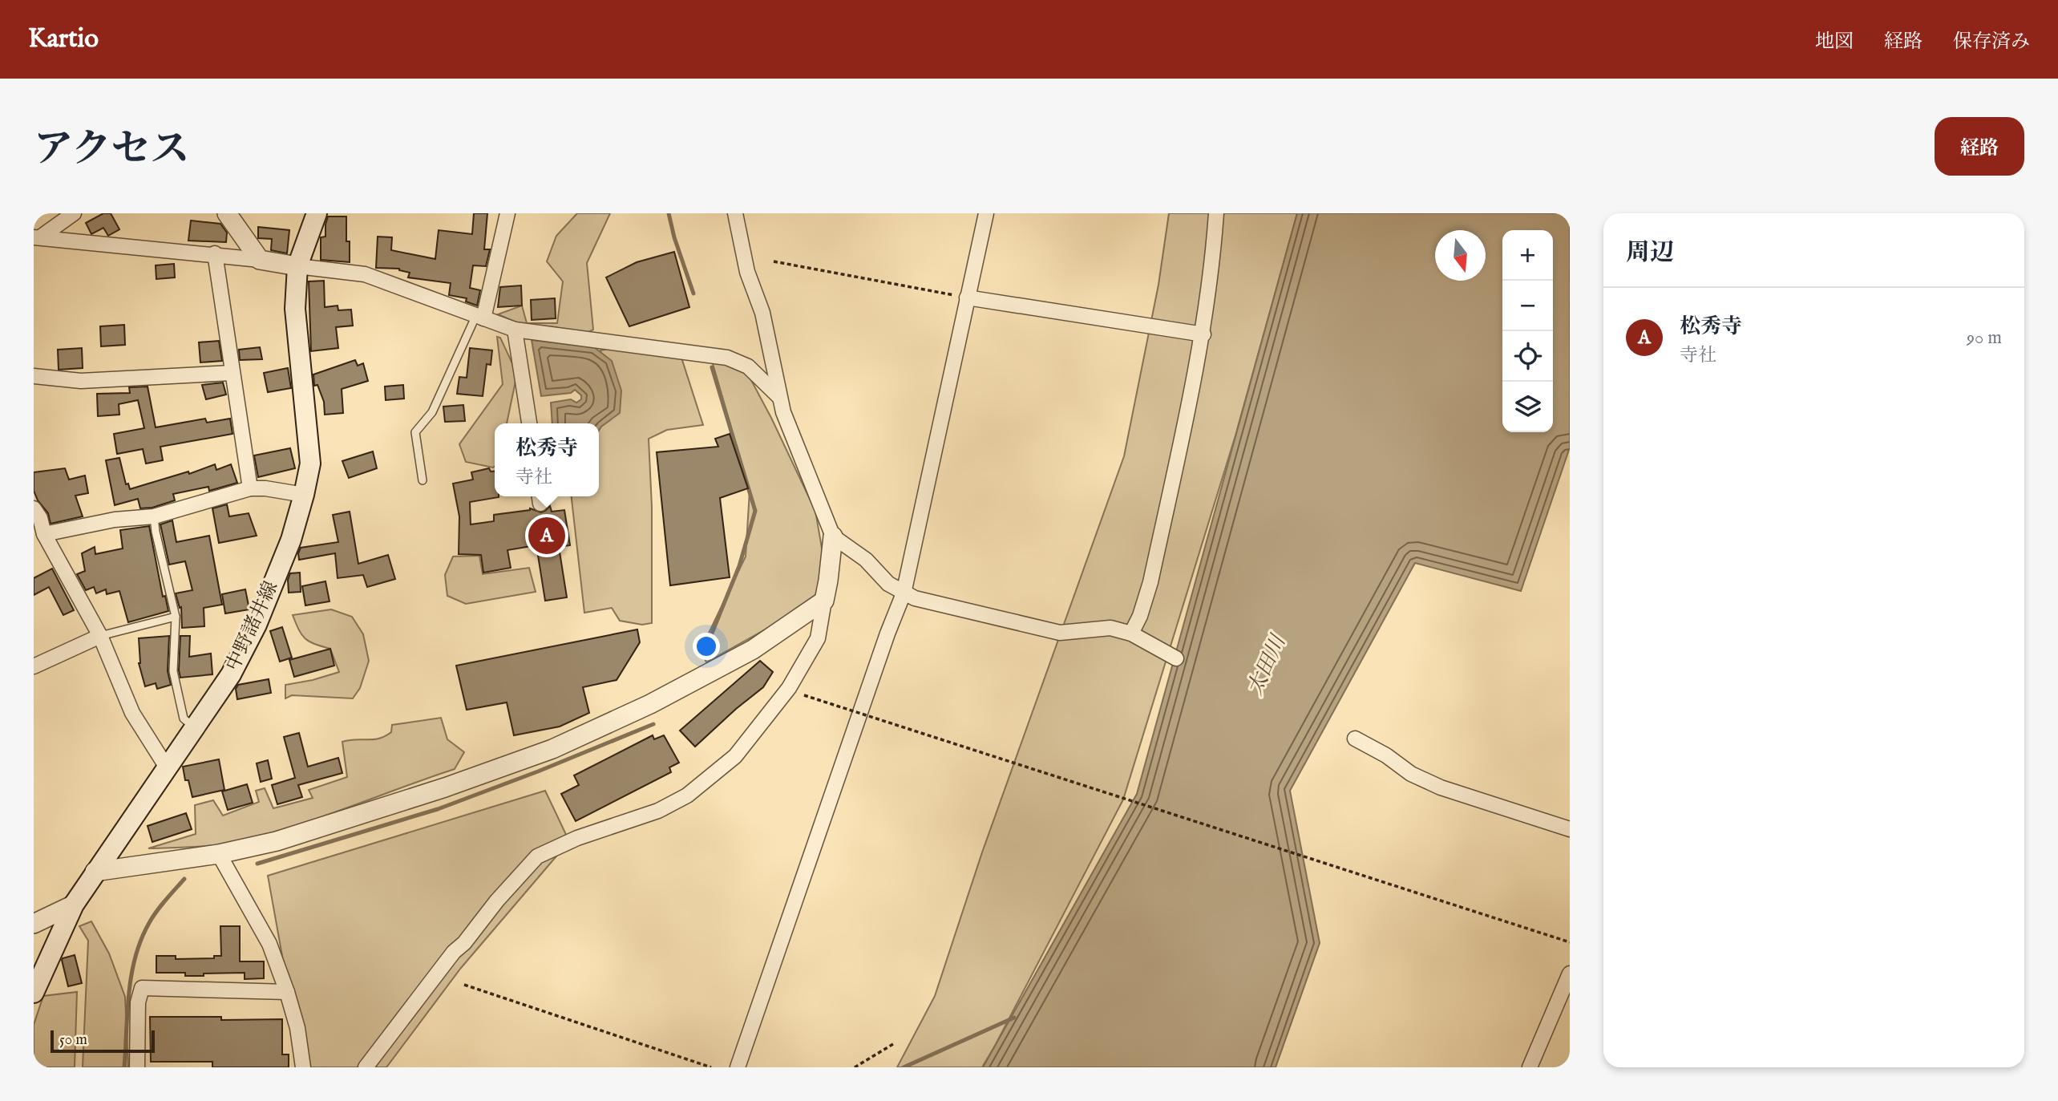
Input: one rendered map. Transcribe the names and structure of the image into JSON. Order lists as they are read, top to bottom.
{
  "streets": {
    "main road": ["中野諸井線"]
  },
  "water": ["太田川"],
  "scale_bar": "50 m",
  "north": "bottom",
  "page": {
    "header": "Kartio",
    "nav": ["地図", "経路", "保存済み"],
    "title": "アクセス",
    "buttons": "経路",
    "heading": "周辺",
    "map_buttons": ["+", "−"],
    "list": [
      {
        "mark": "A",
        "name": "松秀寺",
        "note": "寺社",
        "value": "90 m"
      }
    ],
    "popup": ["松秀寺", "寺社"],
    "pins": "A",
    "scale": "50 m"
  }
}
